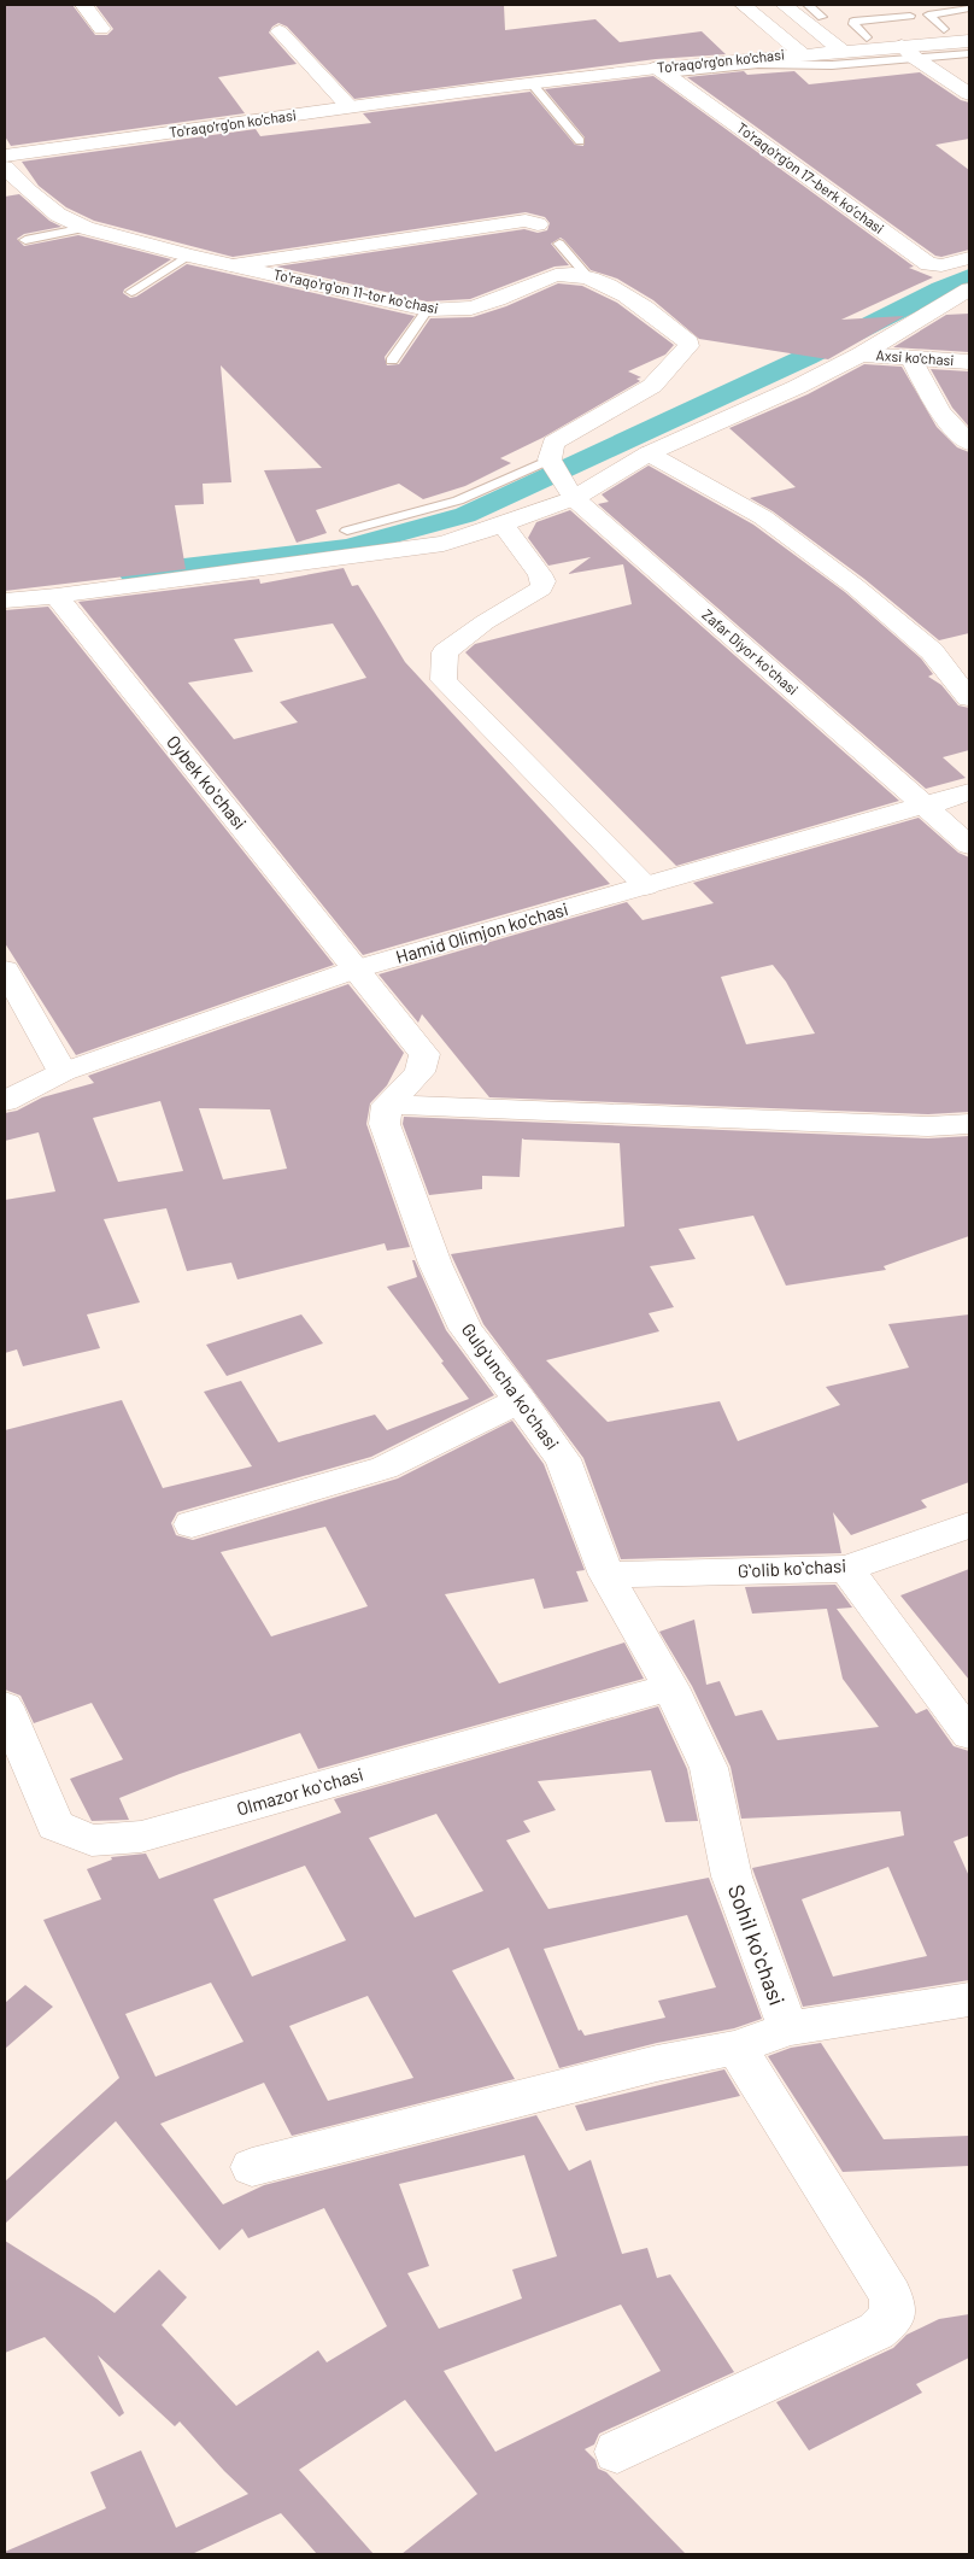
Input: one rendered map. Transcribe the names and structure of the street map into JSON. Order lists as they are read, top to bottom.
{
  "streets": {
    "street": [
      "To'raqo'rg'on ko'chasi",
      "To'raqo'rg'on 17-berk koʼchasi",
      "Toʻraqoʻrgʻon 11-tor koʻchasi",
      "Axsi ko'chasi",
      "Zafar Diyor koʻchasi",
      "Oybek koʻchasi",
      "Hamid Olimjon ko'chasi",
      "Gulgʻuncha koʻchasi",
      "Gʻolib koʻchasi",
      "Olmazor koʻchasi",
      "Sohil koʻchasi"
    ]
  },
  "crossings": [
    ["To'raqo'rg'on ko'chasi", "To'raqo'rg'on 17-berk koʼchasi"],
    ["Zafar Diyor koʻchasi", "Hamid Olimjon ko'chasi"],
    ["Oybek koʻchasi", "Hamid Olimjon ko'chasi"],
    ["Gulgʻuncha koʻchasi", "Gʻolib koʻchasi"],
    ["Gulgʻuncha koʻchasi", "Olmazor koʻchasi"],
    ["Gulgʻuncha koʻchasi", "Sohil koʻchasi"],
    ["Olmazor koʻchasi", "Sohil koʻchasi"]
  ]
}
